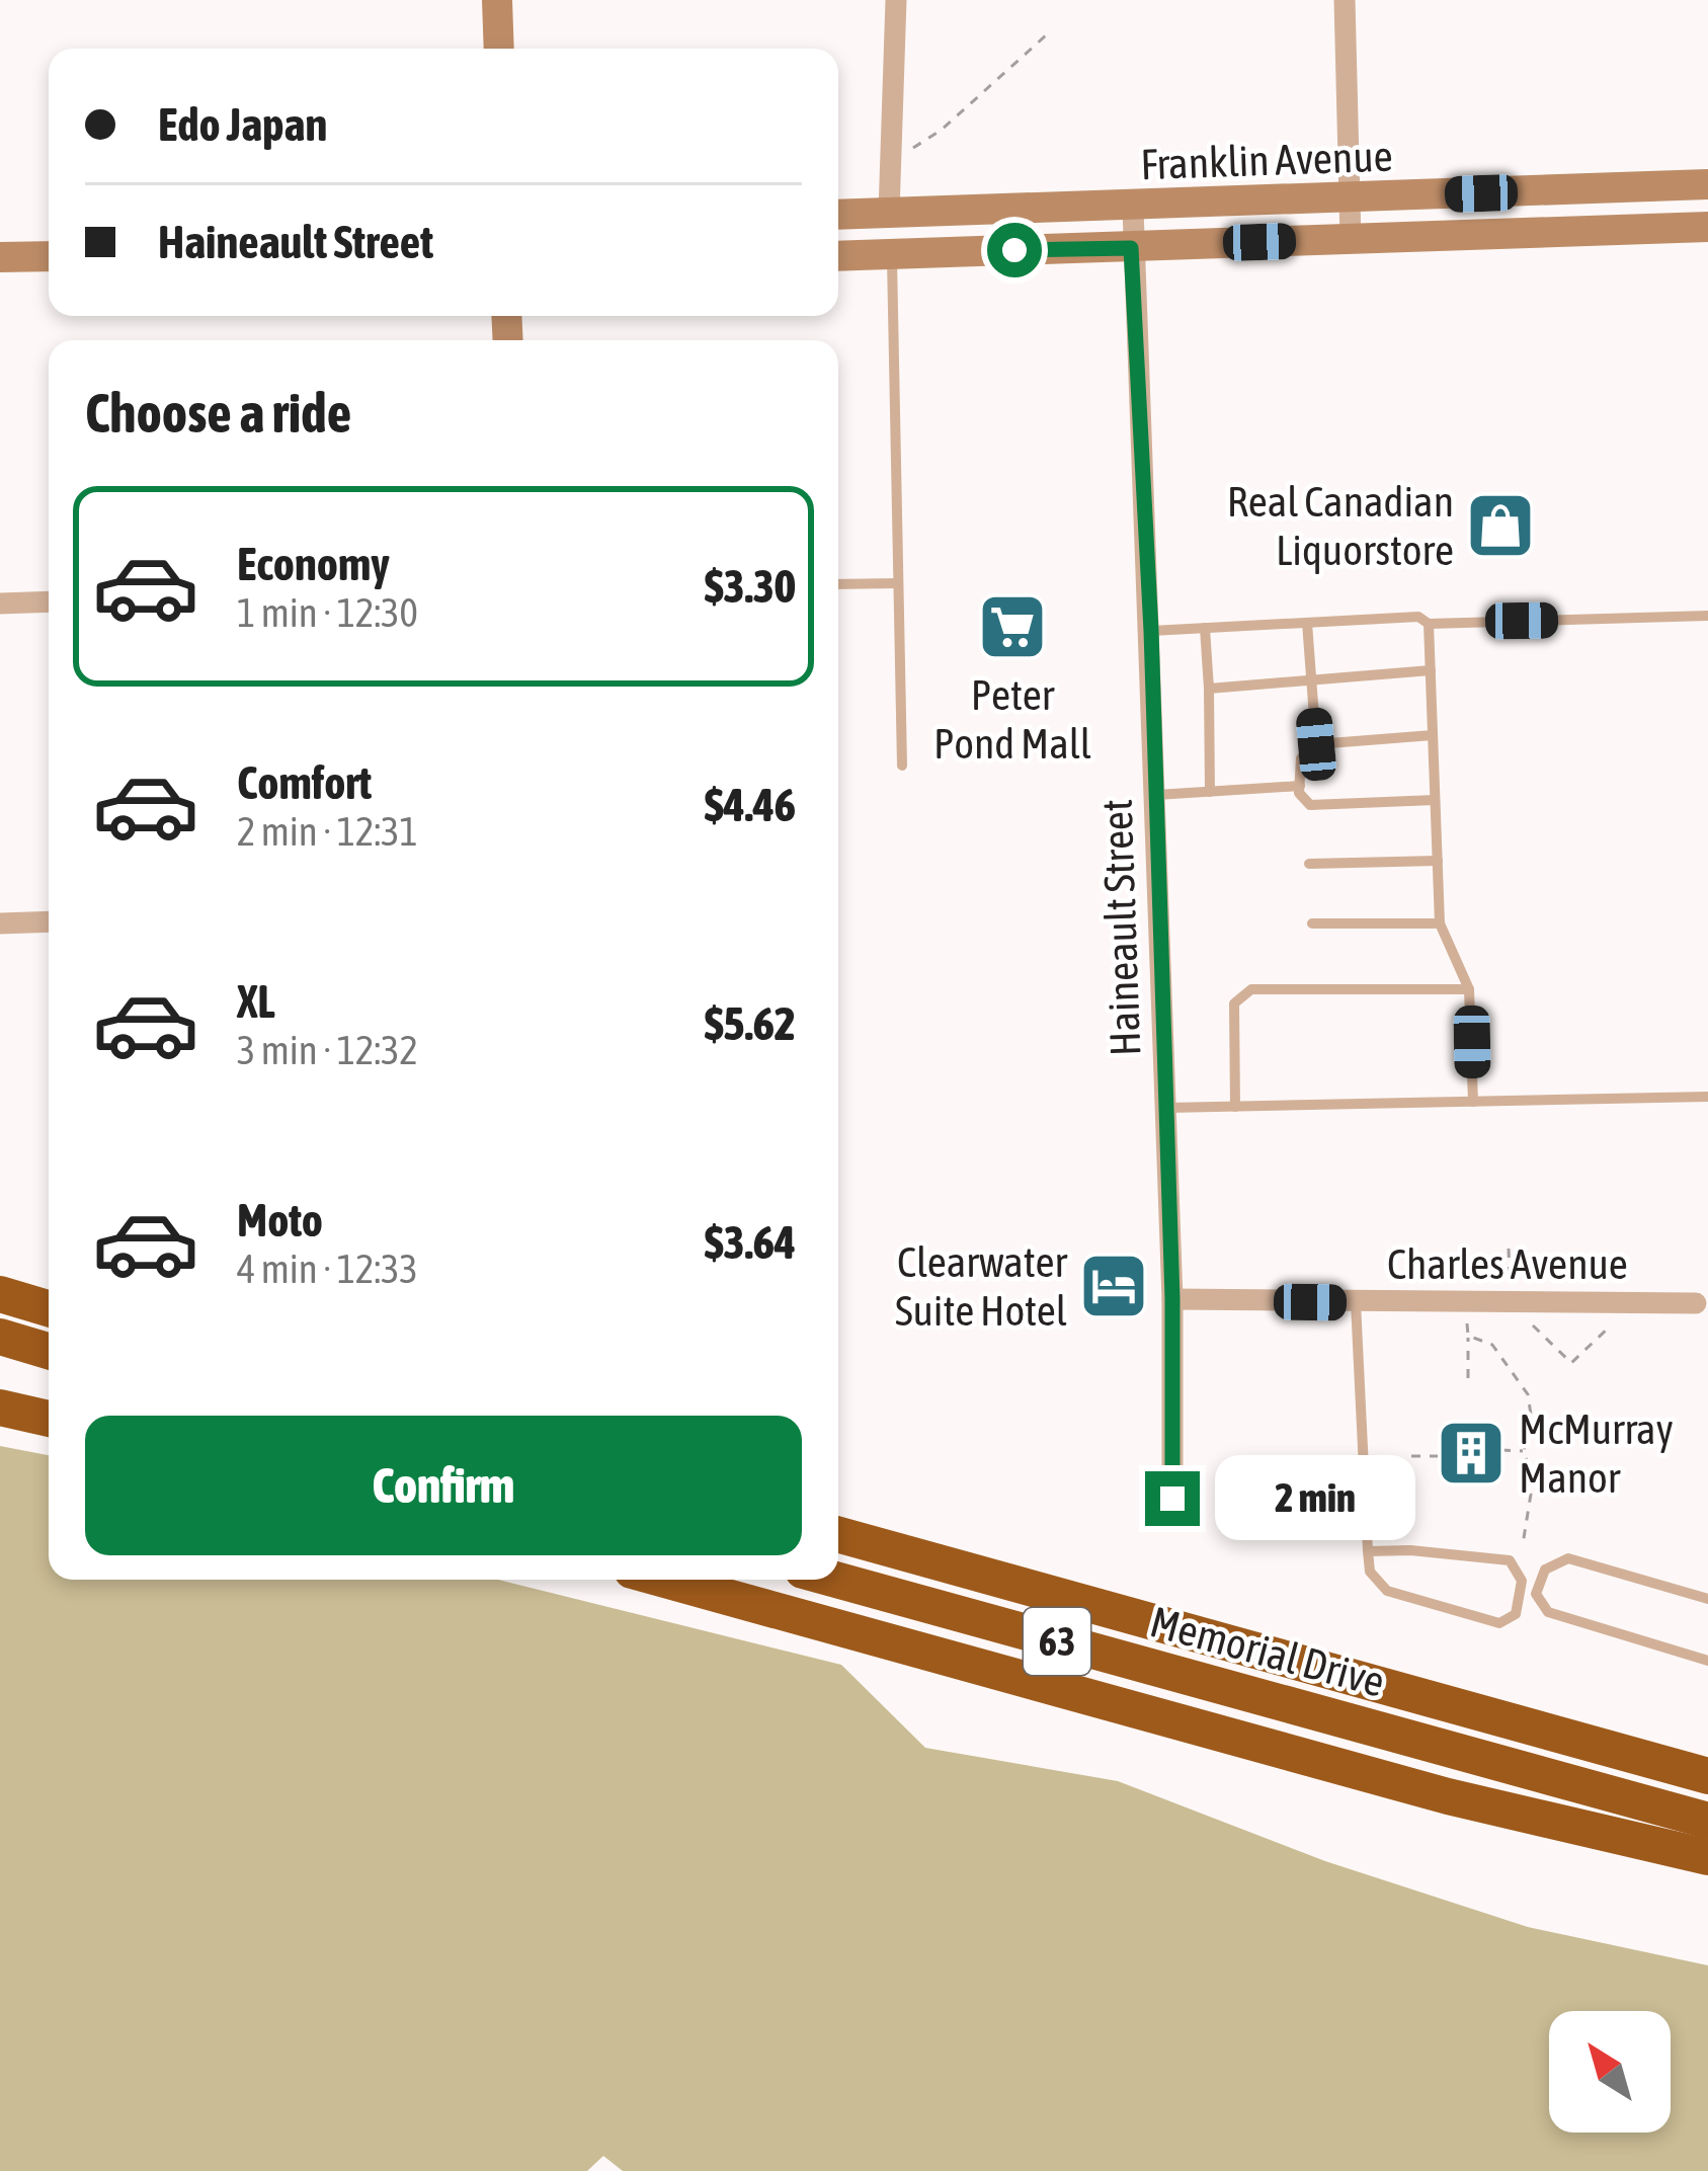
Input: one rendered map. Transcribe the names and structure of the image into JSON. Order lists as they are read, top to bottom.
{
  "streets": {
    "highway": ["63", "Memorial Drive"],
    "main road": ["Franklin Avenue"],
    "street": ["Haineault Street", "Charles Avenue"]
  },
  "crossings": [
    ["Franklin Avenue", "Haineault Street"],
    ["Haineault Street", "Charles Avenue"]
  ],
  "places": {
    "shop": ["Real Canadian Liquorstore"],
    "supermarket": ["Peter Pond Mall"],
    "hotel": ["Clearwater Suite Hotel"],
    "building": ["McMurray Manor"]
  },
  "north": "top left",
  "page": {
    "banner": ["Edo Japan", "Haineault Street"],
    "heading": "Choose a ride",
    "list": [
      {
        "name": "Economy",
        "note": "1 min · 12:30",
        "value": "$3.30"
      },
      {
        "name": "Comfort",
        "note": "2 min · 12:31",
        "value": "$4.46"
      },
      {
        "name": "XL",
        "note": "3 min · 12:32",
        "value": "$5.62"
      },
      {
        "name": "Moto",
        "note": "4 min · 12:33",
        "value": "$3.64"
      }
    ],
    "buttons": "Confirm",
    "bubble": "2 min"
  }
}
